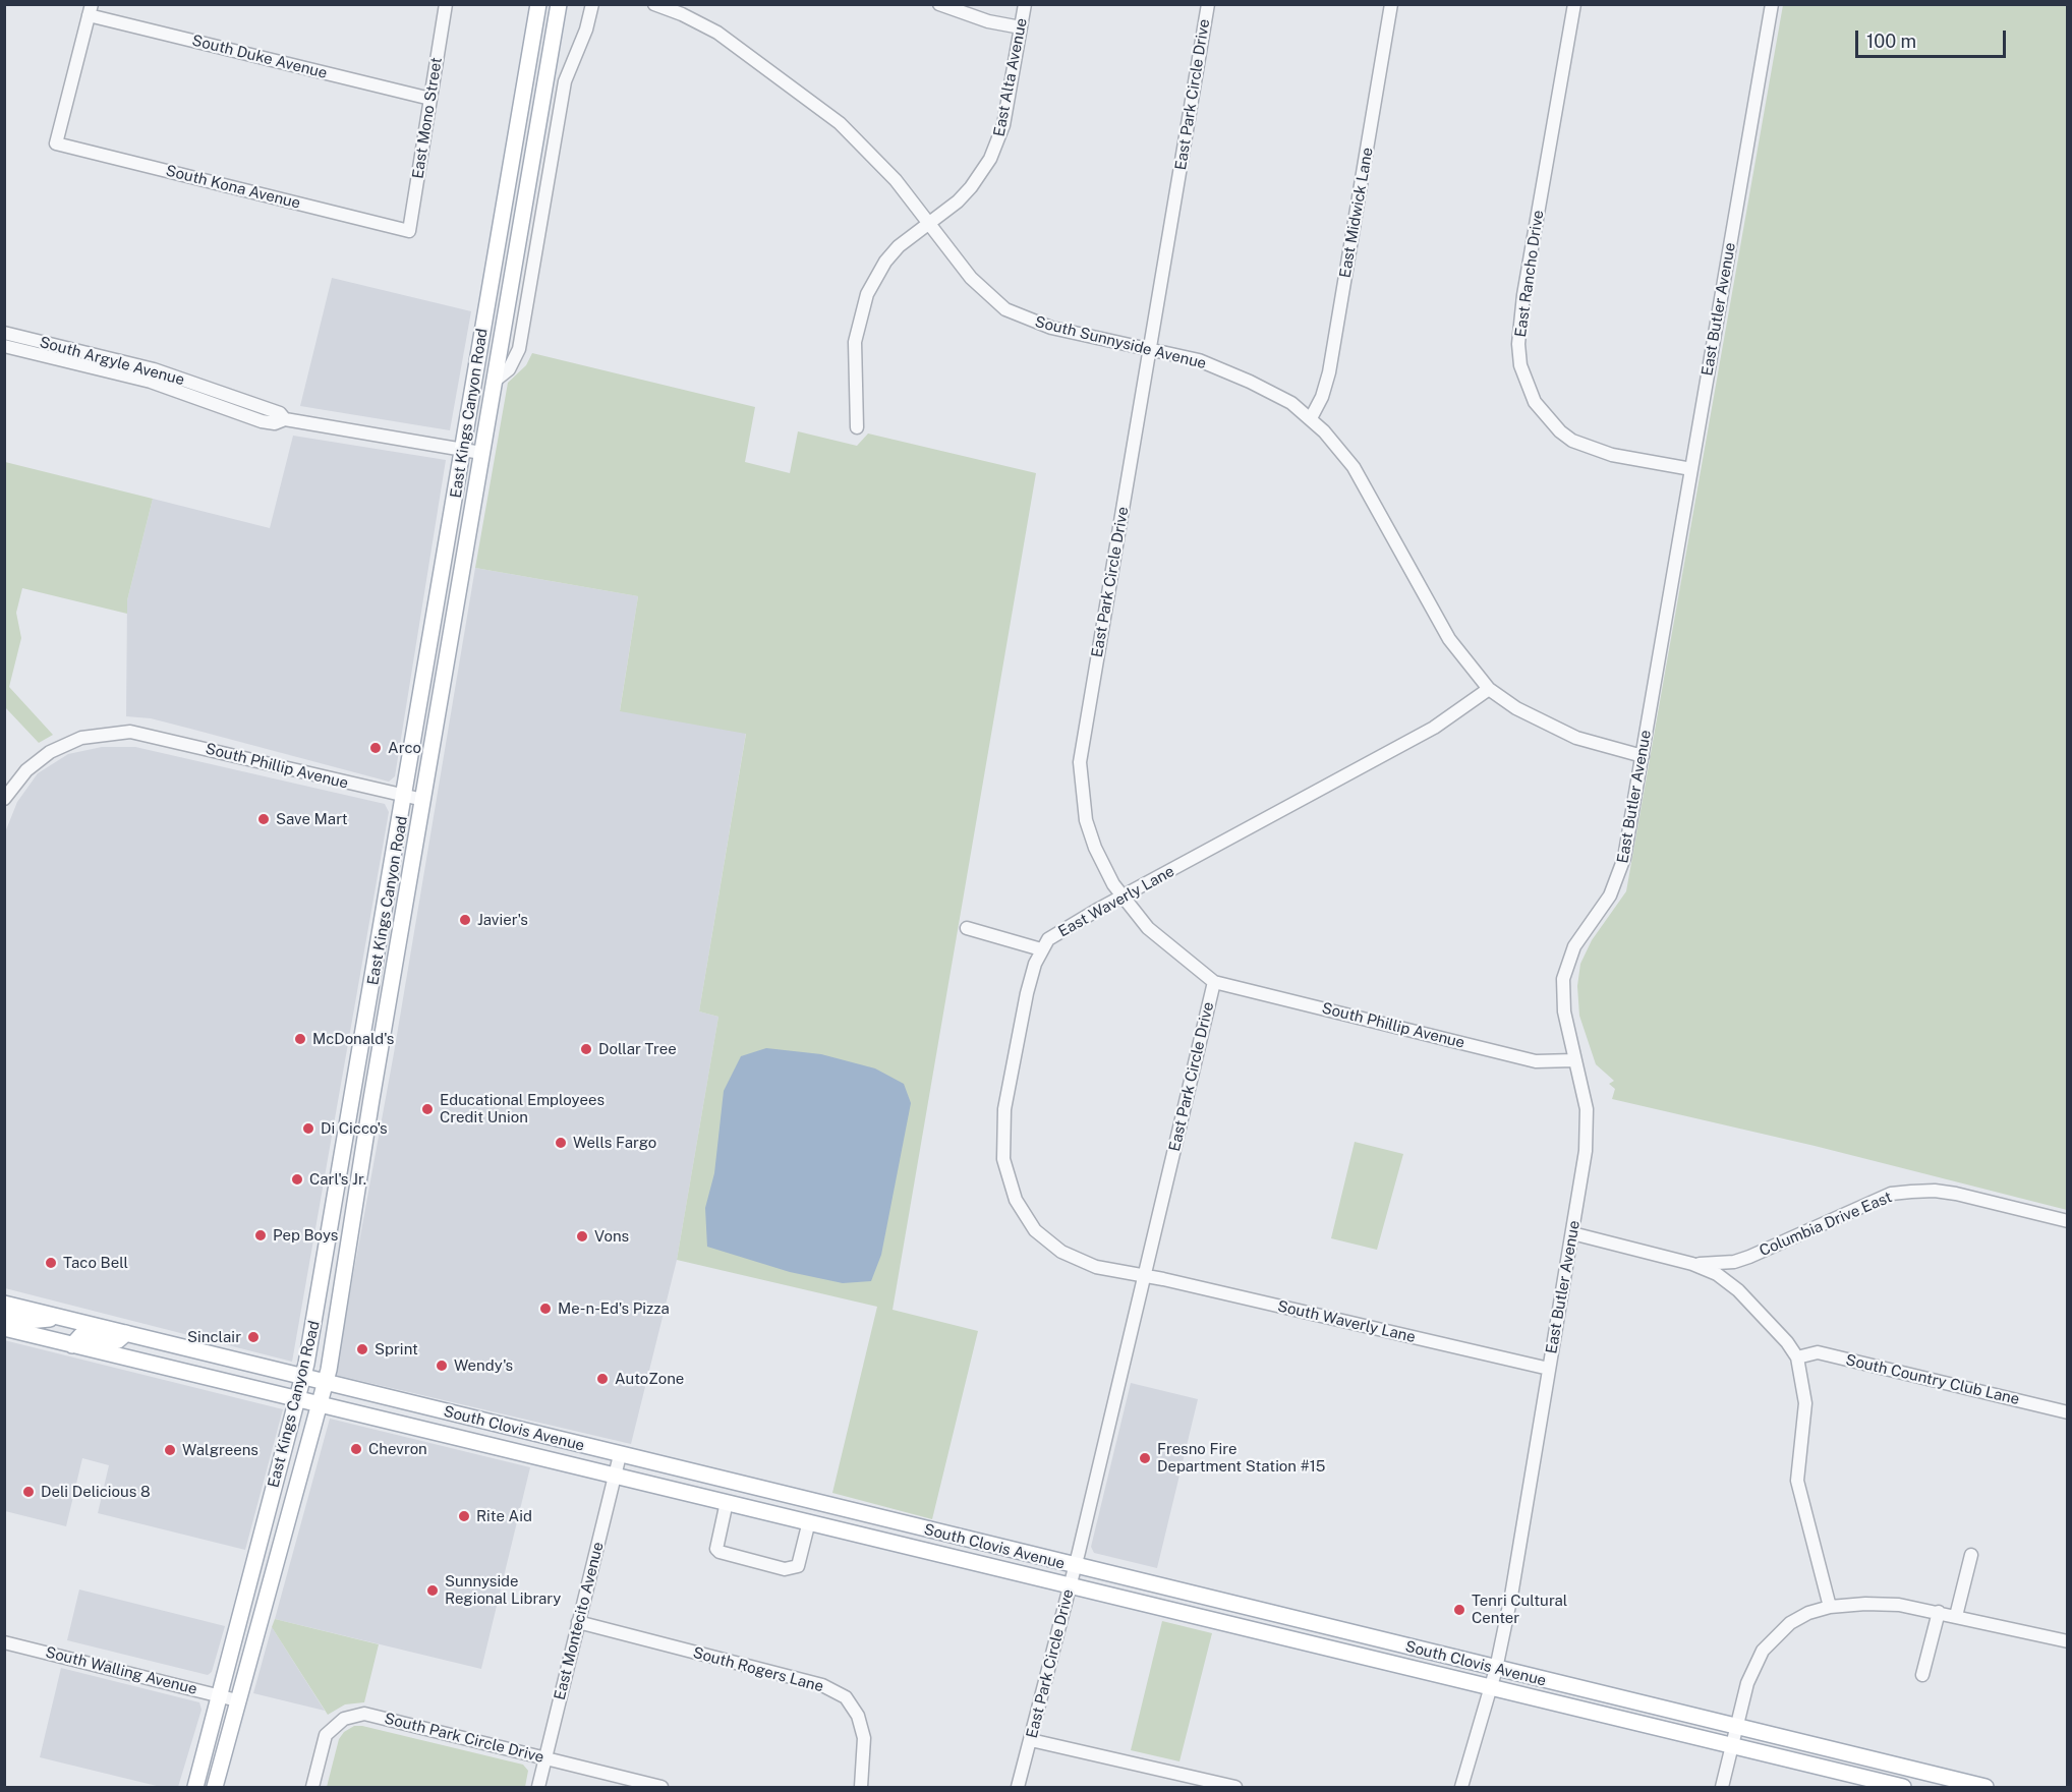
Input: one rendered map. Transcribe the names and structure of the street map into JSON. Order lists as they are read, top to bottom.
{
  "streets": {
    "main road": ["East Kings Canyon Road", "South Clovis Avenue"],
    "street": [
      "South Duke Avenue",
      "East Alta Avenue",
      "East Park Circle Drive",
      "East Mono Street",
      "South Kona Avenue",
      "East Midwick Lane",
      "East Rancho Drive",
      "East Butler Avenue",
      "South Sunnyside Avenue",
      "South Argyle Avenue",
      "South Phillip Avenue",
      "East Waverly Lane",
      "Columbia Drive East",
      "South Waverly Lane",
      "South Country Club Lane",
      "East Montecito Avenue",
      "South Rogers Lane",
      "South Walling Avenue",
      "South Park Circle Drive"
    ]
  },
  "crossings": [
    ["South Duke Avenue", "East Mono Street"],
    ["South Duke Avenue", "South Kona Avenue"],
    ["East Alta Avenue", "South Sunnyside Avenue"],
    ["East Park Circle Drive", "South Sunnyside Avenue"],
    ["East Park Circle Drive", "South Phillip Avenue"],
    ["East Park Circle Drive", "East Waverly Lane"],
    ["East Park Circle Drive", "South Waverly Lane"],
    ["East Park Circle Drive", "South Clovis Avenue"],
    ["East Mono Street", "South Kona Avenue"],
    ["East Midwick Lane", "South Sunnyside Avenue"],
    ["East Rancho Drive", "East Butler Avenue"],
    ["East Butler Avenue", "South Sunnyside Avenue"],
    ["East Butler Avenue", "South Phillip Avenue"],
    ["East Butler Avenue", "South Waverly Lane"],
    ["East Butler Avenue", "South Clovis Avenue"],
    ["South Sunnyside Avenue", "East Waverly Lane"],
    ["South Argyle Avenue", "East Kings Canyon Road"],
    ["East Kings Canyon Road", "South Phillip Avenue"],
    ["East Kings Canyon Road", "South Clovis Avenue"],
    ["East Kings Canyon Road", "South Walling Avenue"],
    ["East Waverly Lane", "South Waverly Lane"],
    ["South Clovis Avenue", "East Montecito Avenue"],
    ["East Montecito Avenue", "South Rogers Lane"],
    ["East Montecito Avenue", "South Park Circle Drive"]
  ],
  "places": [
    "Arco",
    "Save Mart",
    "Javier's",
    "McDonald's",
    "Dollar Tree",
    "Educational Employees Credit Union",
    "Di Cicco's",
    "Wells Fargo",
    "Carl's Jr.",
    "Pep Boys",
    "Vons",
    "Taco Bell",
    "Me-n-Ed's Pizza",
    "Sinclair",
    "Sprint",
    "Wendy's",
    "AutoZone",
    "Chevron",
    "Walgreens",
    "Fresno Fire Department Station #15",
    "Deli Delicious 8",
    "Rite Aid",
    "Sunnyside Regional Library",
    "Tenri Cultural Center"
  ],
  "scale_bar": "100 m"
}
